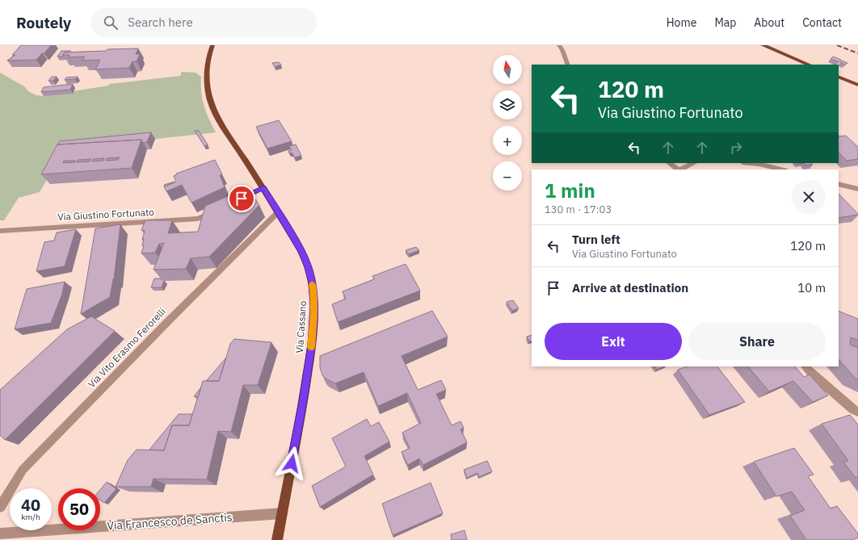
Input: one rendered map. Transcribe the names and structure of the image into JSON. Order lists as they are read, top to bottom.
{
  "streets": {
    "main road": ["Via Cassano"],
    "street": ["Via Giustino Fortunato", "Via Vito Erasmo Ferorelli", "Via Francesco de Sanctis"]
  },
  "crossings": [
    ["Via Cassano", "Via Vito Erasmo Ferorelli"],
    ["Via Cassano", "Via Francesco de Sanctis"]
  ],
  "north": "top",
  "page": {
    "header": "Routely",
    "search": "Search here",
    "nav": [
      "Home",
      "Map",
      "About",
      "Contact"
    ],
    "map_buttons": ["+", "−"],
    "turn": ["120 m", "Via Giustino Fortunato"],
    "heading": ["1 min", "130 m · 17:03"],
    "list": [
      {
        "name": "Turn left",
        "note": "Via Giustino Fortunato",
        "value": "120 m"
      },
      {
        "name": "Arrive at destination",
        "value": "10 m"
      }
    ],
    "buttons": ["Exit", "Share"],
    "speed": "40 km/h",
    "limit": "50"
  }
}
